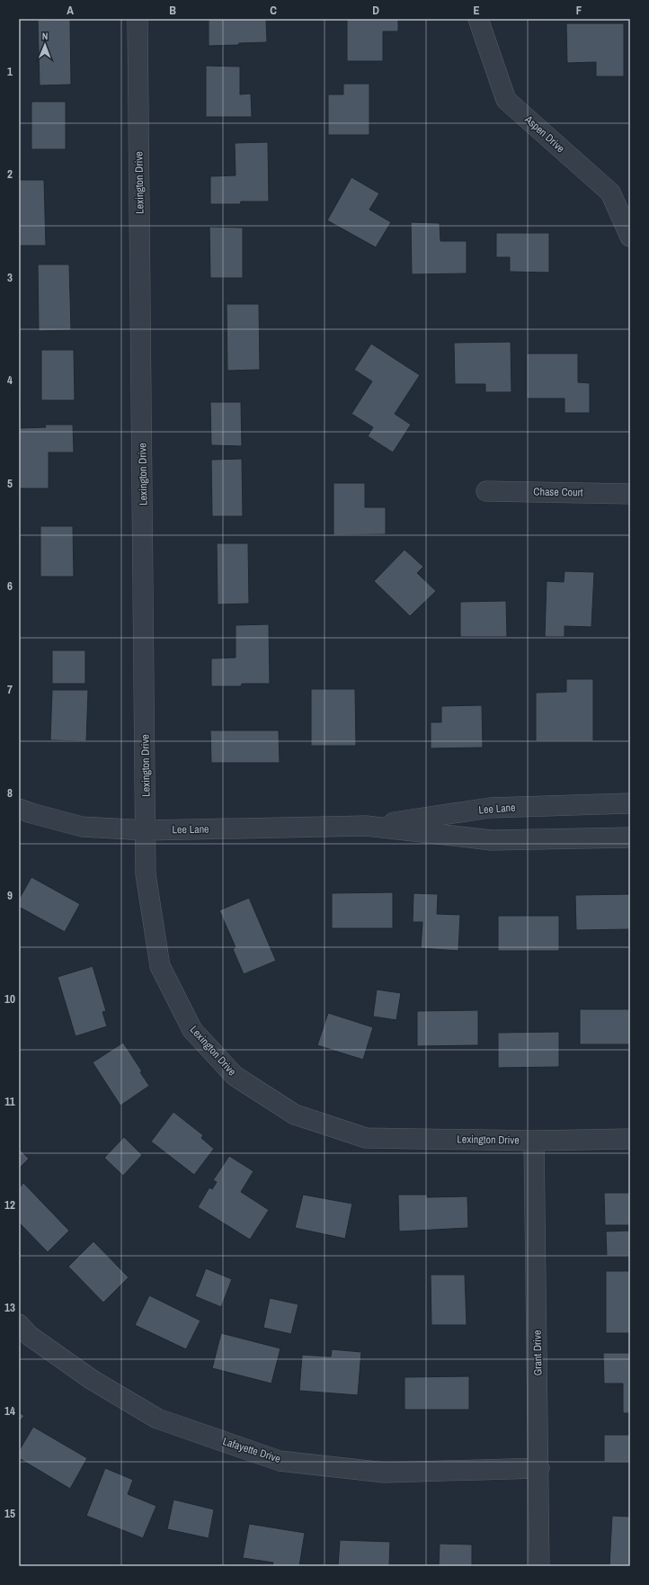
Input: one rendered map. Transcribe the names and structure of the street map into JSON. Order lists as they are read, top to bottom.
{
  "streets": {
    "street": [
      "Aspen Drive",
      "Lexington Drive",
      "Chase Court",
      "Lee Lane",
      "Grant Drive",
      "Lafayette Drive"
    ]
  },
  "crossings": [
    ["Lexington Drive", "Lee Lane"],
    ["Lexington Drive", "Grant Drive"],
    ["Grant Drive", "Lafayette Drive"]
  ],
  "north": "top",
  "grid": {
    "columns": [
      "A",
      "B",
      "C",
      "D",
      "E",
      "F"
    ],
    "rows": [
      "1",
      "2",
      "3",
      "4",
      "5",
      "6",
      "7",
      "8",
      "9",
      "10",
      "11",
      "12",
      "13",
      "14",
      "15"
    ]
  }
}
